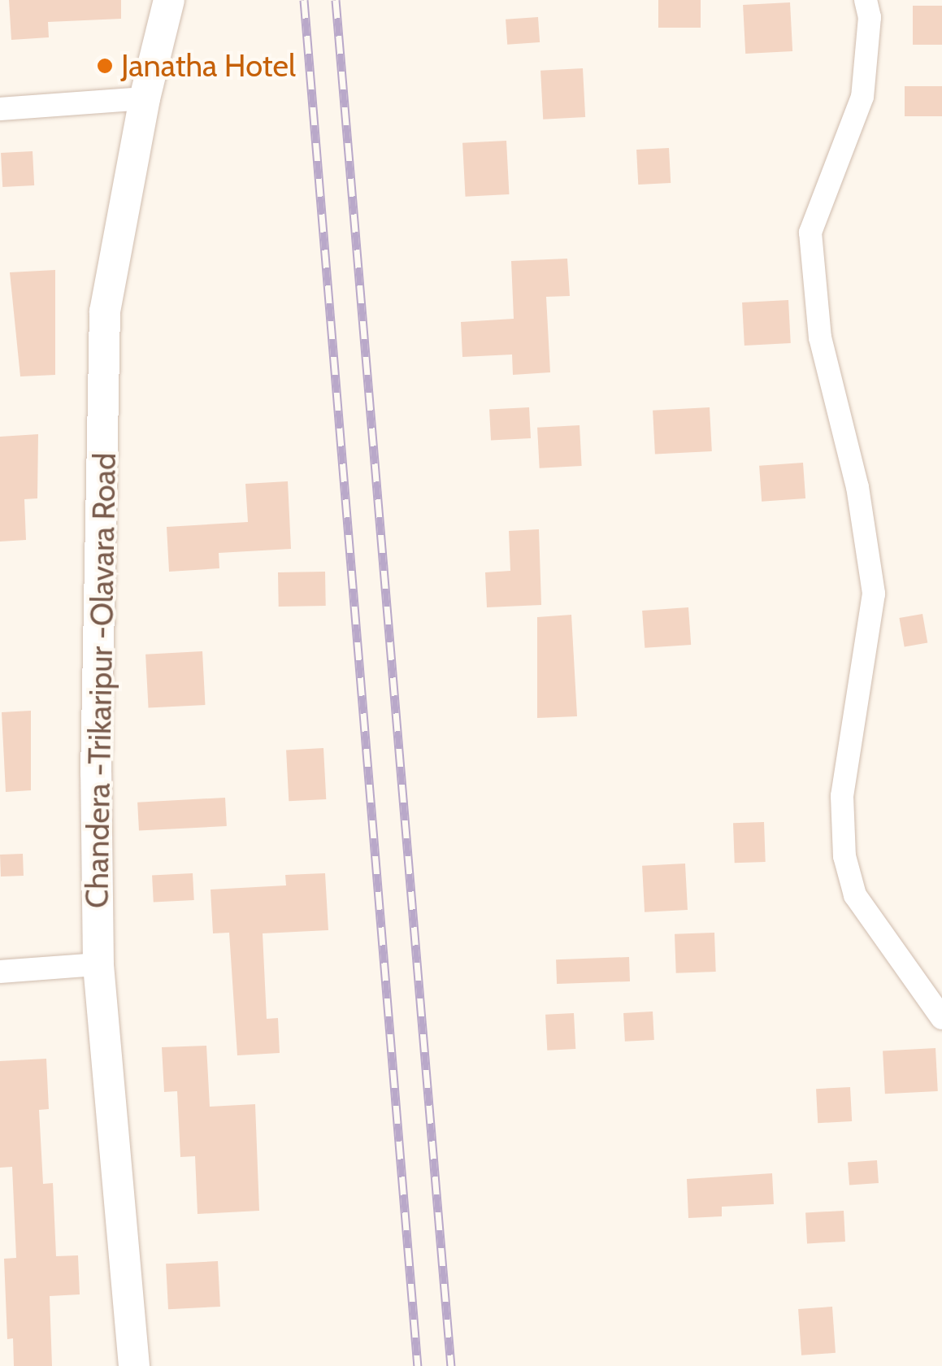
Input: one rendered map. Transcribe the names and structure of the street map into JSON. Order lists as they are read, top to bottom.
{
  "streets": {
    "main road": ["Chandera -Trikaripur -Olavara Road"]
  },
  "places": ["Janatha Hotel"]
}
